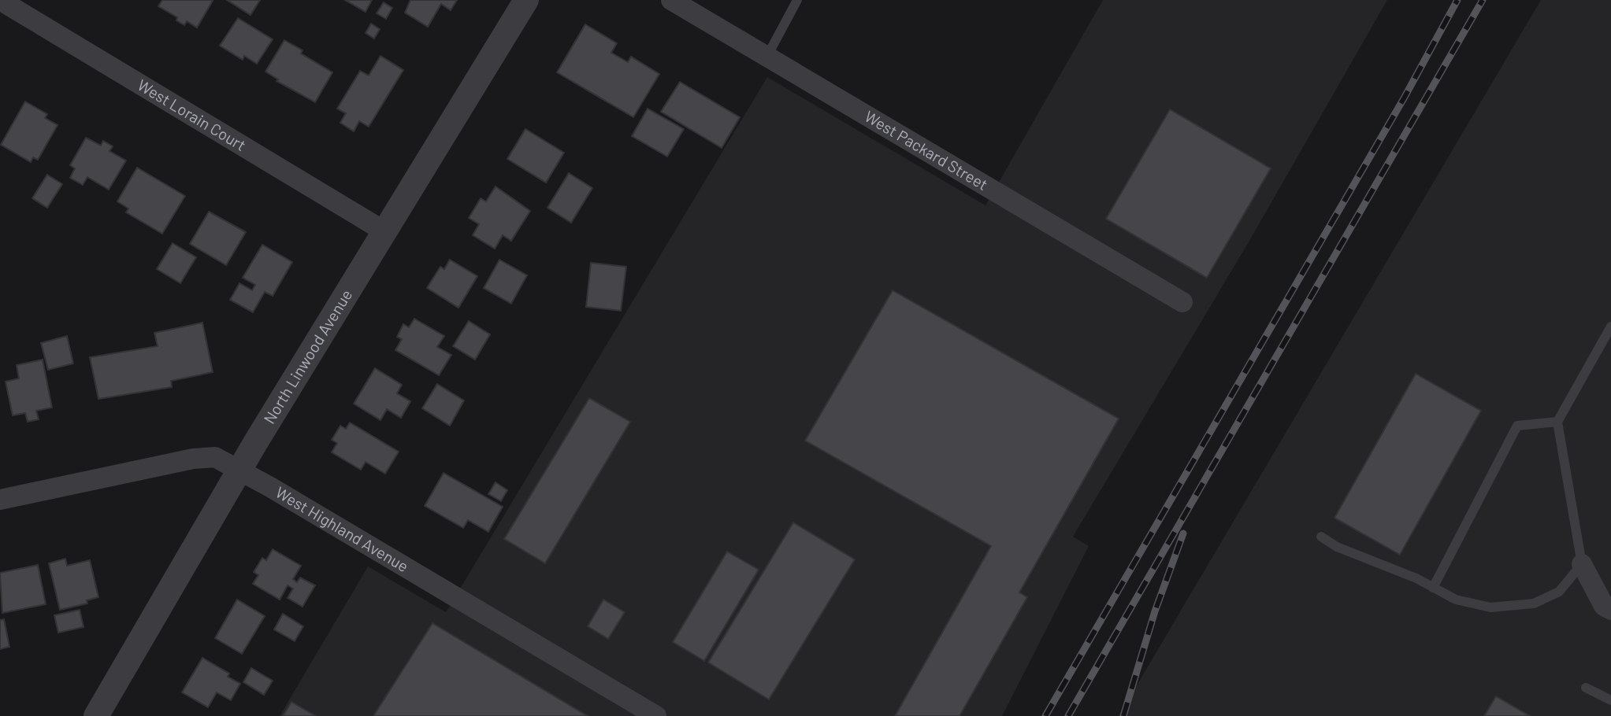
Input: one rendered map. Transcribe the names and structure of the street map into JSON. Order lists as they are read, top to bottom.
{
  "streets": {
    "street": [
      "West Lorain Court",
      "West Packard Street",
      "North Linwood Avenue",
      "West Highland Avenue"
    ]
  },
  "crossings": [
    ["West Lorain Court", "North Linwood Avenue"],
    ["North Linwood Avenue", "West Highland Avenue"]
  ]
}
